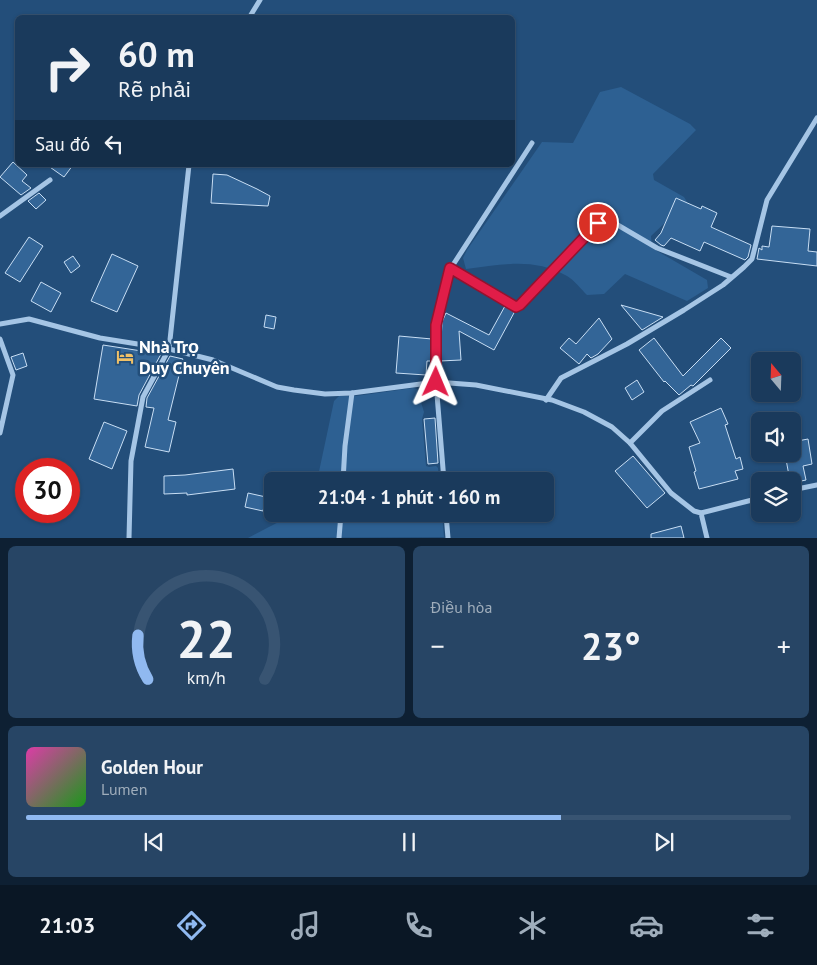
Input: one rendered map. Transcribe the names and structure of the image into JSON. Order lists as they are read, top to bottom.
{
  "places": {
    "hotel": ["Nhà Trọ Duy Chuyên"]
  },
  "north": "top",
  "page": {
    "turn": ["60 m", "Rẽ phải"],
    "then": "Sau đó",
    "limit": "30",
    "trip": "21:04 · 1 phút · 160 m",
    "tile": "Điều hòa",
    "heat": ["−", "23°", "+"],
    "song": ["Golden Hour", "Lumen"],
    "tabs": "21:03",
    "gauge": ["22", "km/h"]
  }
}
